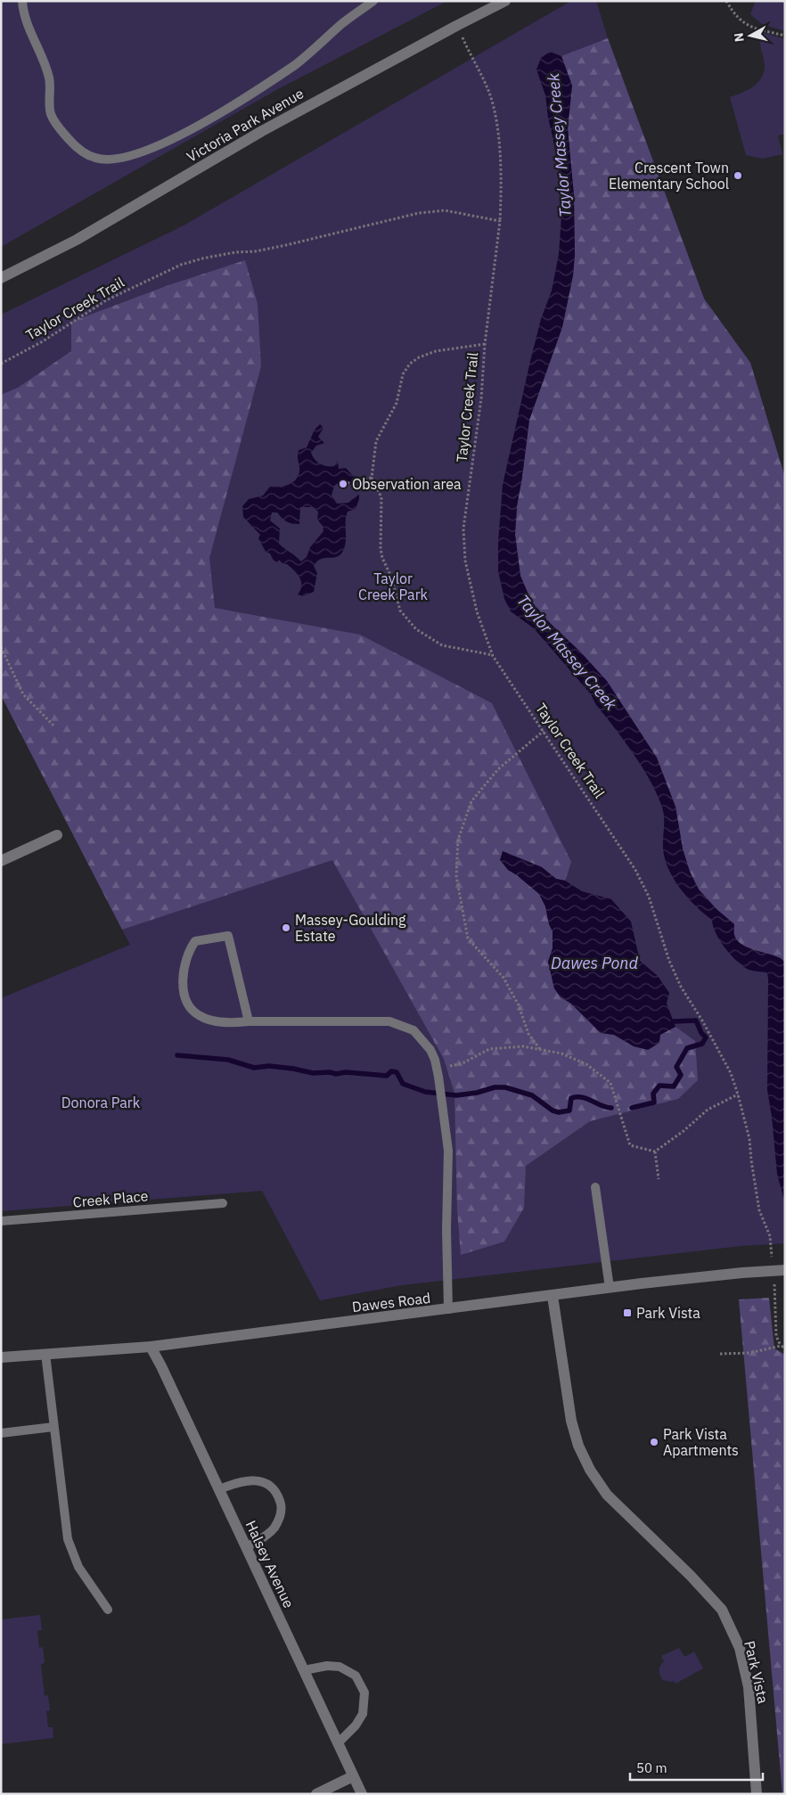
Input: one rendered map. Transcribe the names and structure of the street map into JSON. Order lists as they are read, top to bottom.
{
  "streets": {
    "street": [
      "Victoria Park Avenue",
      "Dawes Road",
      "Halsey Avenue",
      "Park Vista"
    ],
    "lane": ["Creek Place"],
    "path": ["Taylor Creek Trail"]
  },
  "crossings": [
    ["Dawes Road", "Halsey Avenue"],
    ["Dawes Road", "Park Vista"]
  ],
  "water": ["Taylor Massey Creek", "Dawes Pond"],
  "parks": ["Taylor Creek Park", "Donora Park"],
  "places": {
    "other": [
      "Crescent Town Elementary School",
      "Observation area",
      "Massey-Goulding Estate",
      "Park Vista Apartments"
    ],
    "transit": ["Park Vista"]
  },
  "scale_bar": "50 m",
  "north": "left"
}
